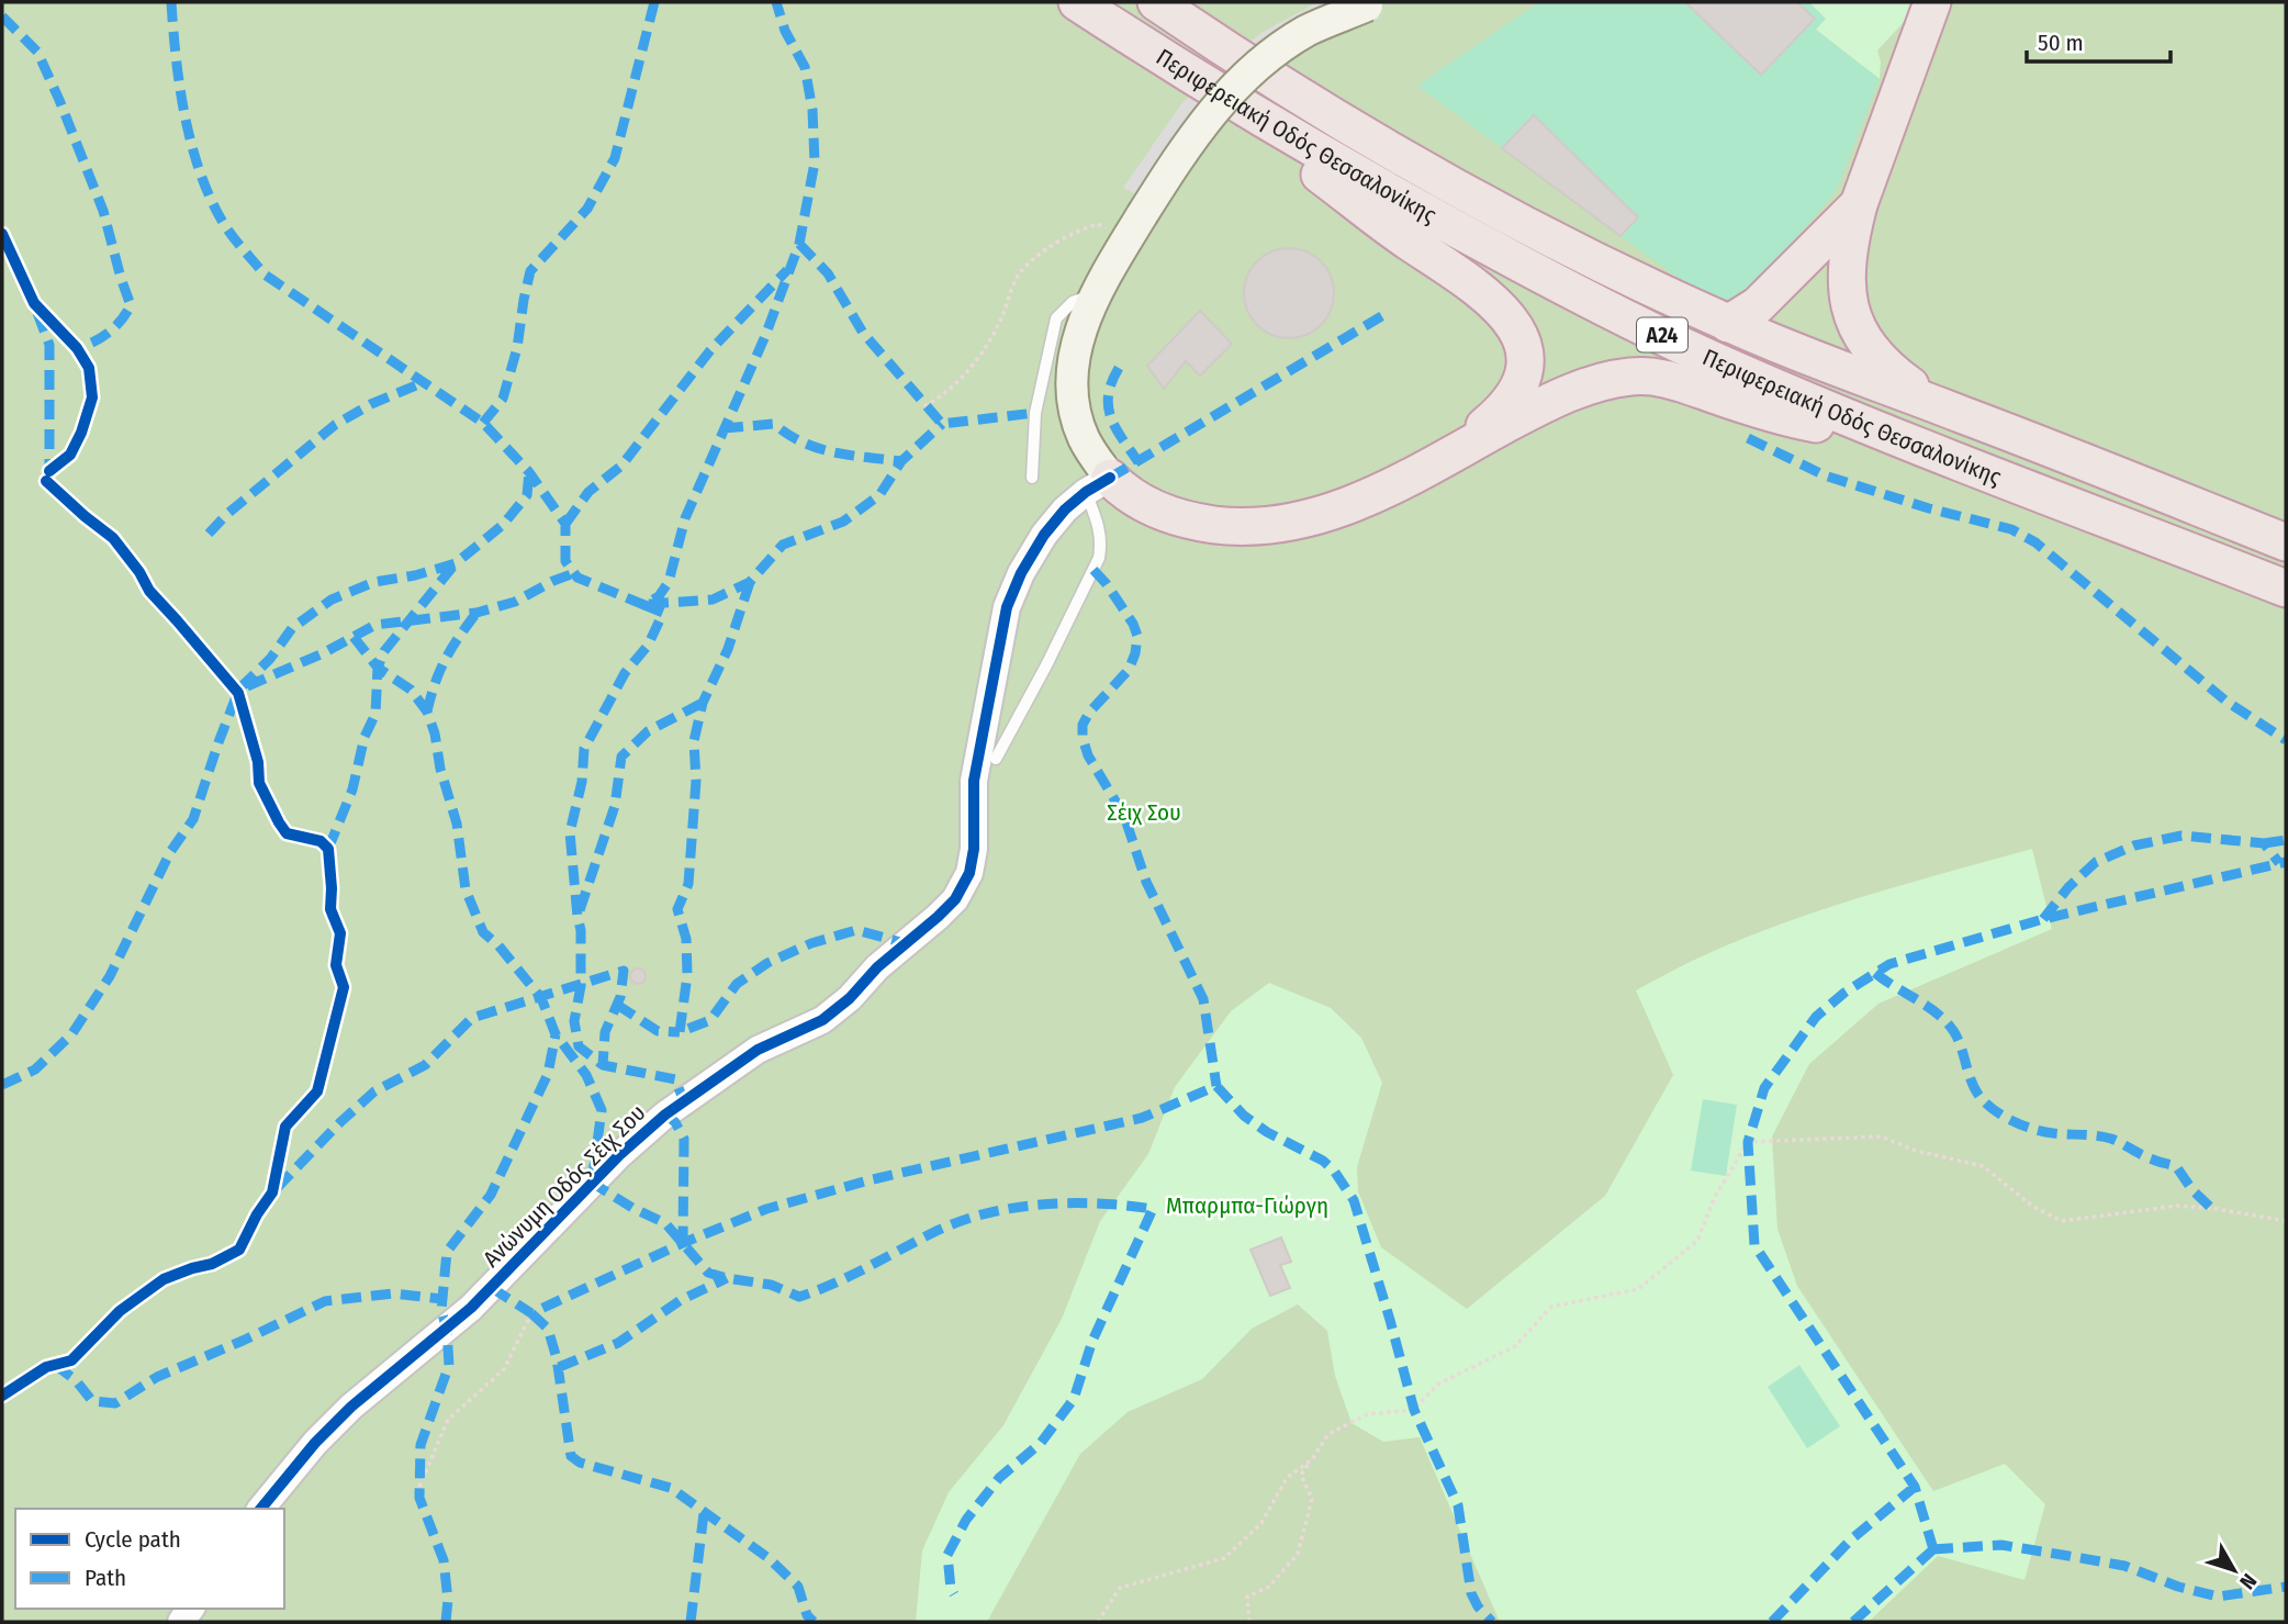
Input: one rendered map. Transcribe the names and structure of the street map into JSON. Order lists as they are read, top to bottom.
{
  "streets": {
    "highway": ["Περιφερειακή Οδός Θεσσαλονίκης", "Α24"],
    "street": ["Ανώνυμη Οδός Σέιχ Σου"]
  },
  "parks": ["Σέιχ Σου", "Μπαρμπα-Γιώργη"],
  "legend": ["Cycle path", "Path"],
  "scale_bar": "50 m",
  "north": "bottom right"
}
